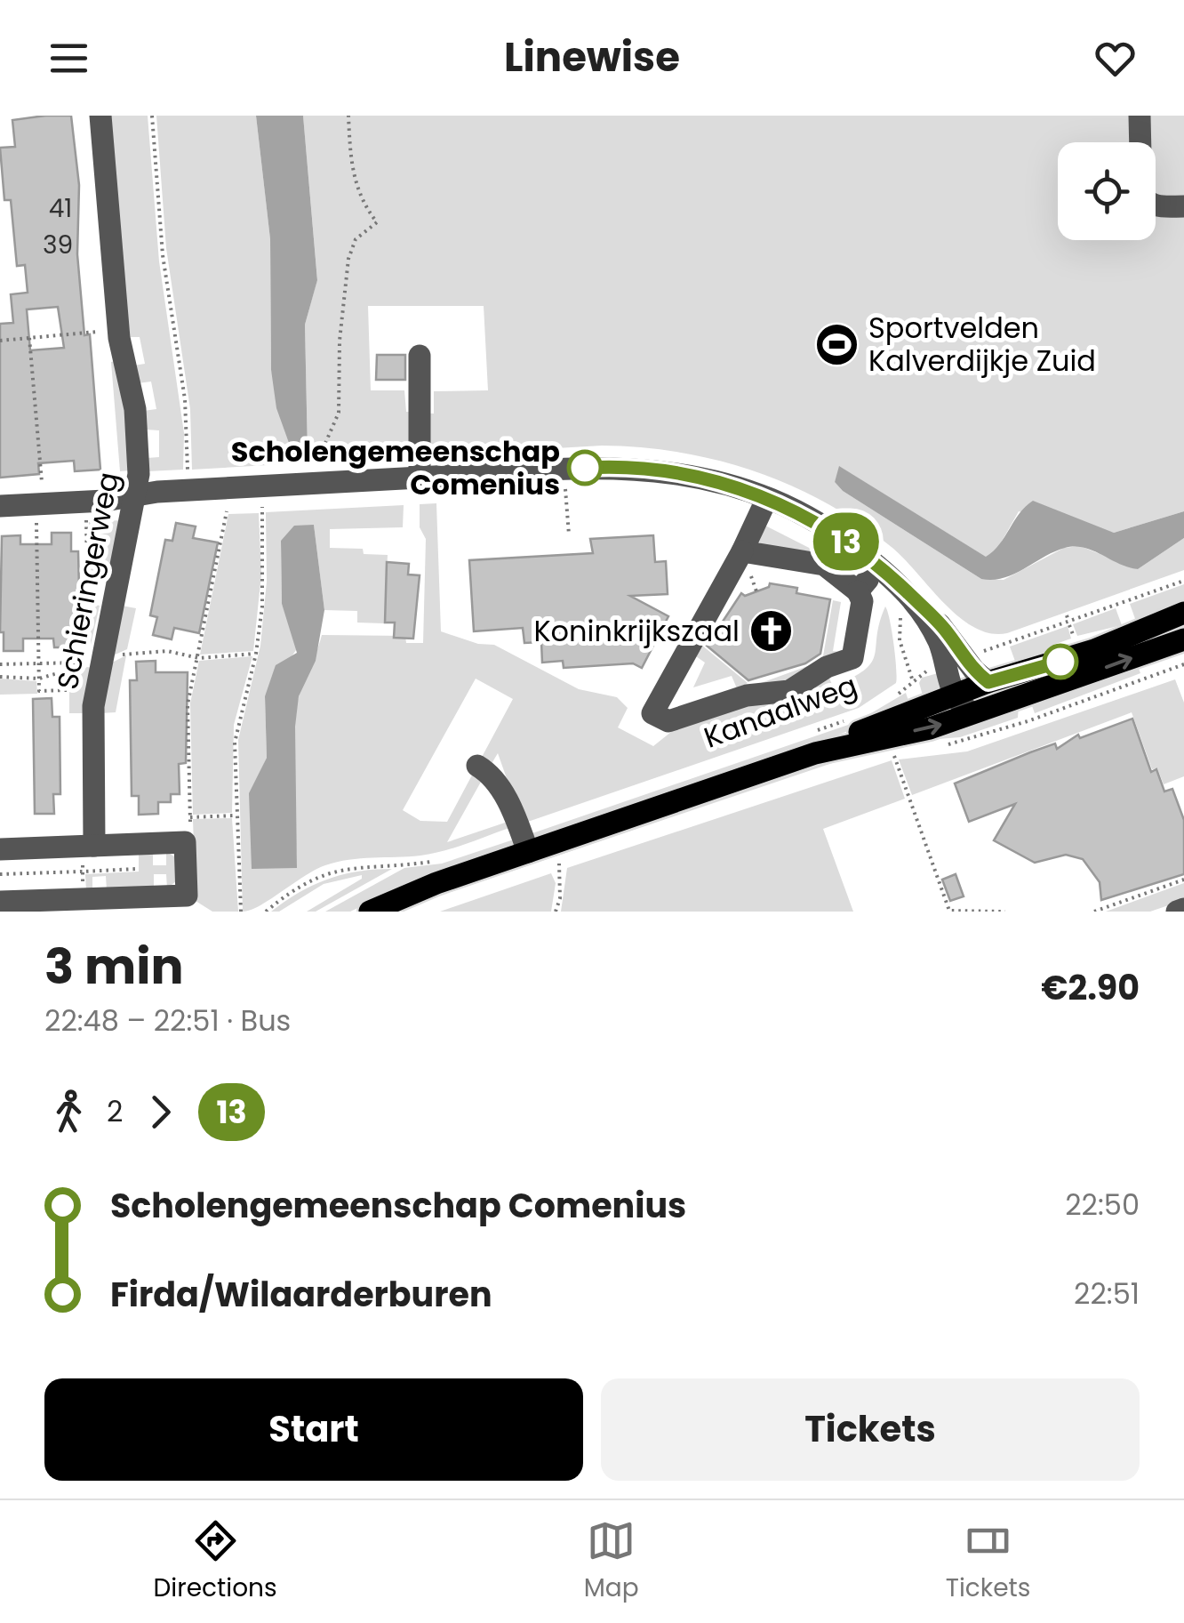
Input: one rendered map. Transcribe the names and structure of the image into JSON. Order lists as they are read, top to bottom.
{
  "streets": {
    "main road": ["Kanaalweg"],
    "street": ["Schieringerweg"]
  },
  "places": {
    "sports": ["Sportvelden Kalverdijkje Zuid"],
    "other": ["Scholengemeenschap Comenius"],
    "church": ["Koninkrijkszaal"]
  },
  "lines": ["bus line 13"],
  "house_numbers": ["41", "39"],
  "page": {
    "header": "Linewise",
    "on_map": "13",
    "heading": ["3 min", "22:48 – 22:51 · Bus", "€2.90"],
    "legs": ["2", "13"],
    "list": [
      {
        "name": "Scholengemeenschap Comenius",
        "value": "22:50"
      },
      {
        "name": "Firda/Wilaarderburen",
        "value": "22:51"
      }
    ],
    "buttons": ["Start", "Tickets"],
    "tabs": ["Directions", "Map", "Tickets"]
  }
}
